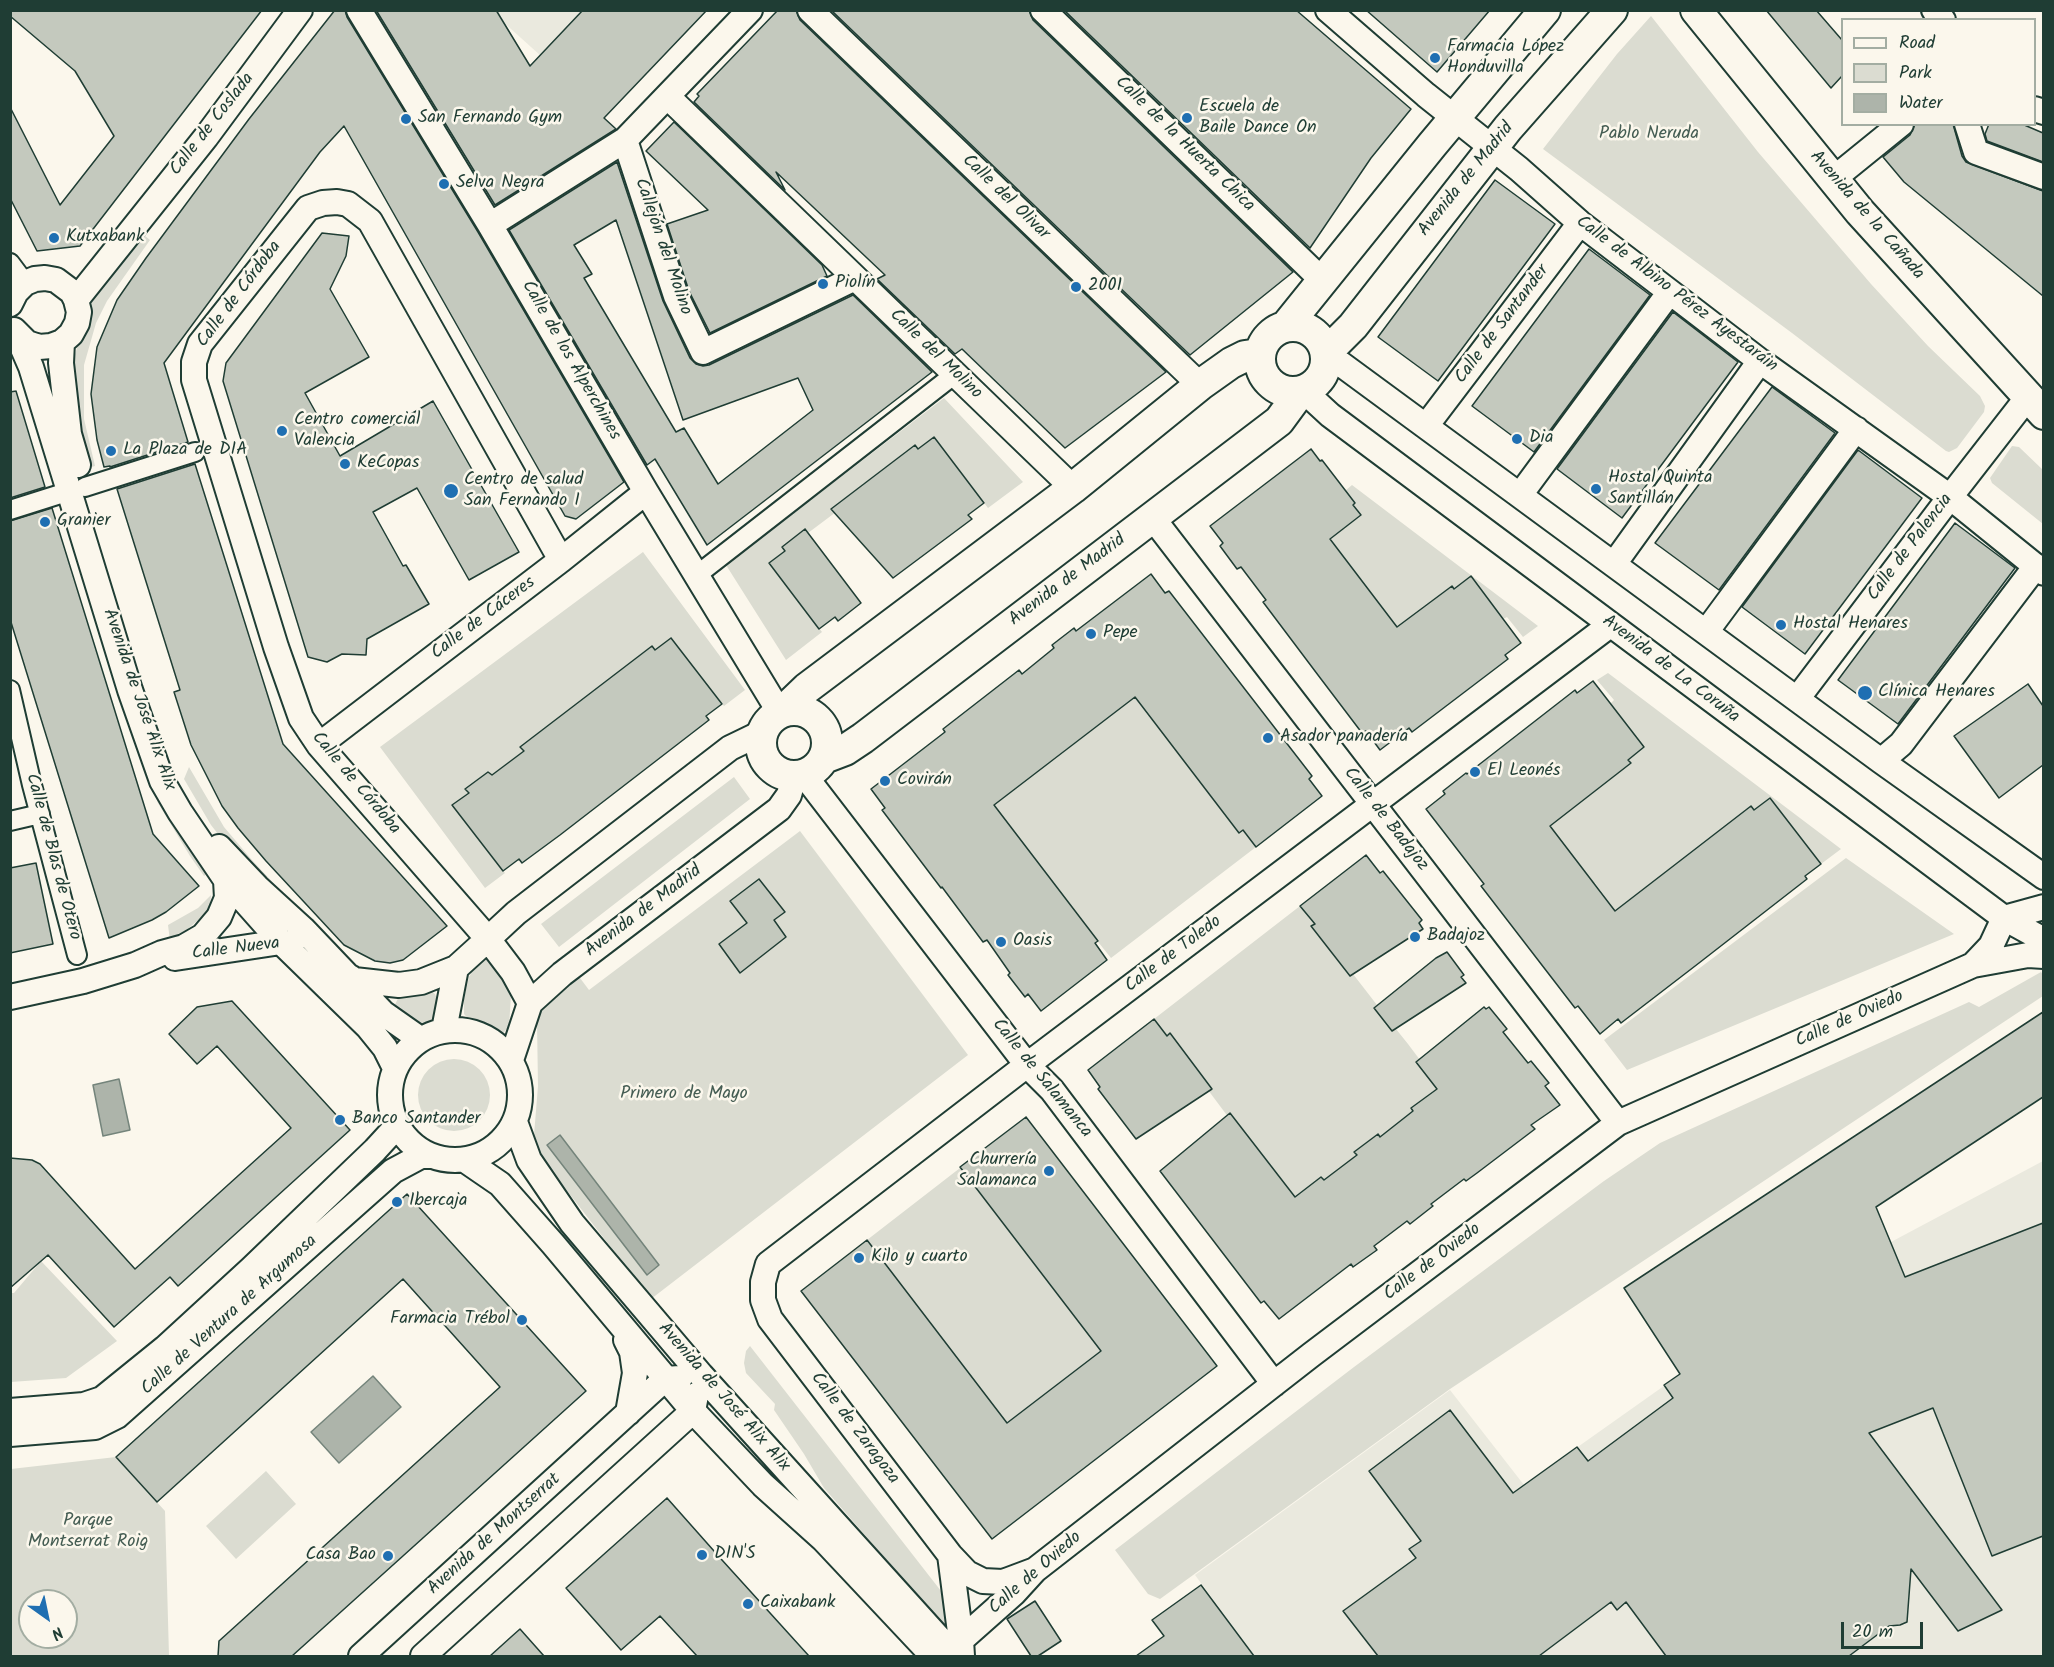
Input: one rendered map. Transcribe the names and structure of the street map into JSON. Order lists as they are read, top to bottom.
{
  "streets": {
    "street": [
      "Calle de Coslada",
      "Calle de la Huerta Chica",
      "Avenida de Madrid",
      "Calle del Olivar",
      "Avenida de la Cañada",
      "Callejón del Molino",
      "Calle de Córdoba",
      "Calle de Albino Pérez Ayestaráin",
      "Calle de Santander",
      "Calle del Molino",
      "Calle de los Alperchines",
      "Calle de Palencia",
      "Calle de Cáceres",
      "Avenida de La Coruña",
      "Avenida de José Alix Alix",
      "Calle de Badajoz",
      "Calle de Blas de Otero",
      "Calle Nueva",
      "Calle de Toledo",
      "Calle de Oviedo",
      "Calle de Salamanca",
      "Calle de Ventura de Argumosa",
      "Calle de Zaragoza",
      "Avenida de Montserrat"
    ]
  },
  "crossings": [
    ["Avenida de Madrid", "Calle de Córdoba"],
    ["Avenida de Madrid", "Calle de Albino Pérez Ayestaráin"],
    ["Avenida de Madrid", "Calle de los Alperchines"],
    ["Avenida de Madrid", "Avenida de La Coruña"],
    ["Avenida de Madrid", "Avenida de José Alix Alix"],
    ["Avenida de Madrid", "Calle de Badajoz"],
    ["Avenida de Madrid", "Calle de Salamanca"],
    ["Avenida de Madrid", "Calle de Ventura de Argumosa"],
    ["Avenida de la Cañada", "Calle de Palencia"],
    ["Callejón del Molino", "Calle del Molino"],
    ["Calle de Córdoba", "Calle de Cáceres"],
    ["Calle de Albino Pérez Ayestaráin", "Calle de Santander"],
    ["Calle de Albino Pérez Ayestaráin", "Calle de Palencia"],
    ["Calle de los Alperchines", "Calle de Cáceres"],
    ["Calle de los Alperchines", "Calle de Salamanca"],
    ["Avenida de La Coruña", "Calle de Toledo"],
    ["Avenida de La Coruña", "Calle de Oviedo"],
    ["Avenida de José Alix Alix", "Calle Nueva"],
    ["Avenida de José Alix Alix", "Calle de Oviedo"],
    ["Avenida de José Alix Alix", "Calle de Ventura de Argumosa"],
    ["Avenida de José Alix Alix", "Calle de Zaragoza"],
    ["Avenida de José Alix Alix", "Avenida de Montserrat"],
    ["Calle de Badajoz", "Calle de Toledo"],
    ["Calle de Badajoz", "Calle de Oviedo"],
    ["Calle de Toledo", "Calle de Salamanca"],
    ["Calle de Toledo", "Calle de Zaragoza"],
    ["Calle de Oviedo", "Calle de Salamanca"],
    ["Calle de Oviedo", "Calle de Zaragoza"]
  ],
  "parks": ["Pablo Neruda", "Primero de Mayo", "Parque Montserrat Roig"],
  "places": [
    "Farmacia López Honduvilla",
    "Escuela de Baile Dance On",
    "San Fernando Gym",
    "Selva Negra",
    "Kutxabank",
    "Piolín",
    "2001",
    "Centro comercial Valencia",
    "Dia",
    "La Plaza de DIA",
    "KeCopas",
    "Hostal Quinta Santillán",
    "Centro de salud San Fernando I",
    "Granier",
    "Hostal Henares",
    "Pepe",
    "Clínica Henares",
    "Asador panadería",
    "El Leonés",
    "Covirán",
    "Badajoz",
    "Oasis",
    "Banco Santander",
    "Churrería Salamanca",
    "Ibercaja",
    "Kilo y cuarto",
    "Farmacia Trébol",
    "DIN'S",
    "Casa Bao",
    "Caixabank"
  ],
  "legend": ["Road", "Park", "Water"],
  "scale_bar": "20 m",
  "north": "bottom right"
}
